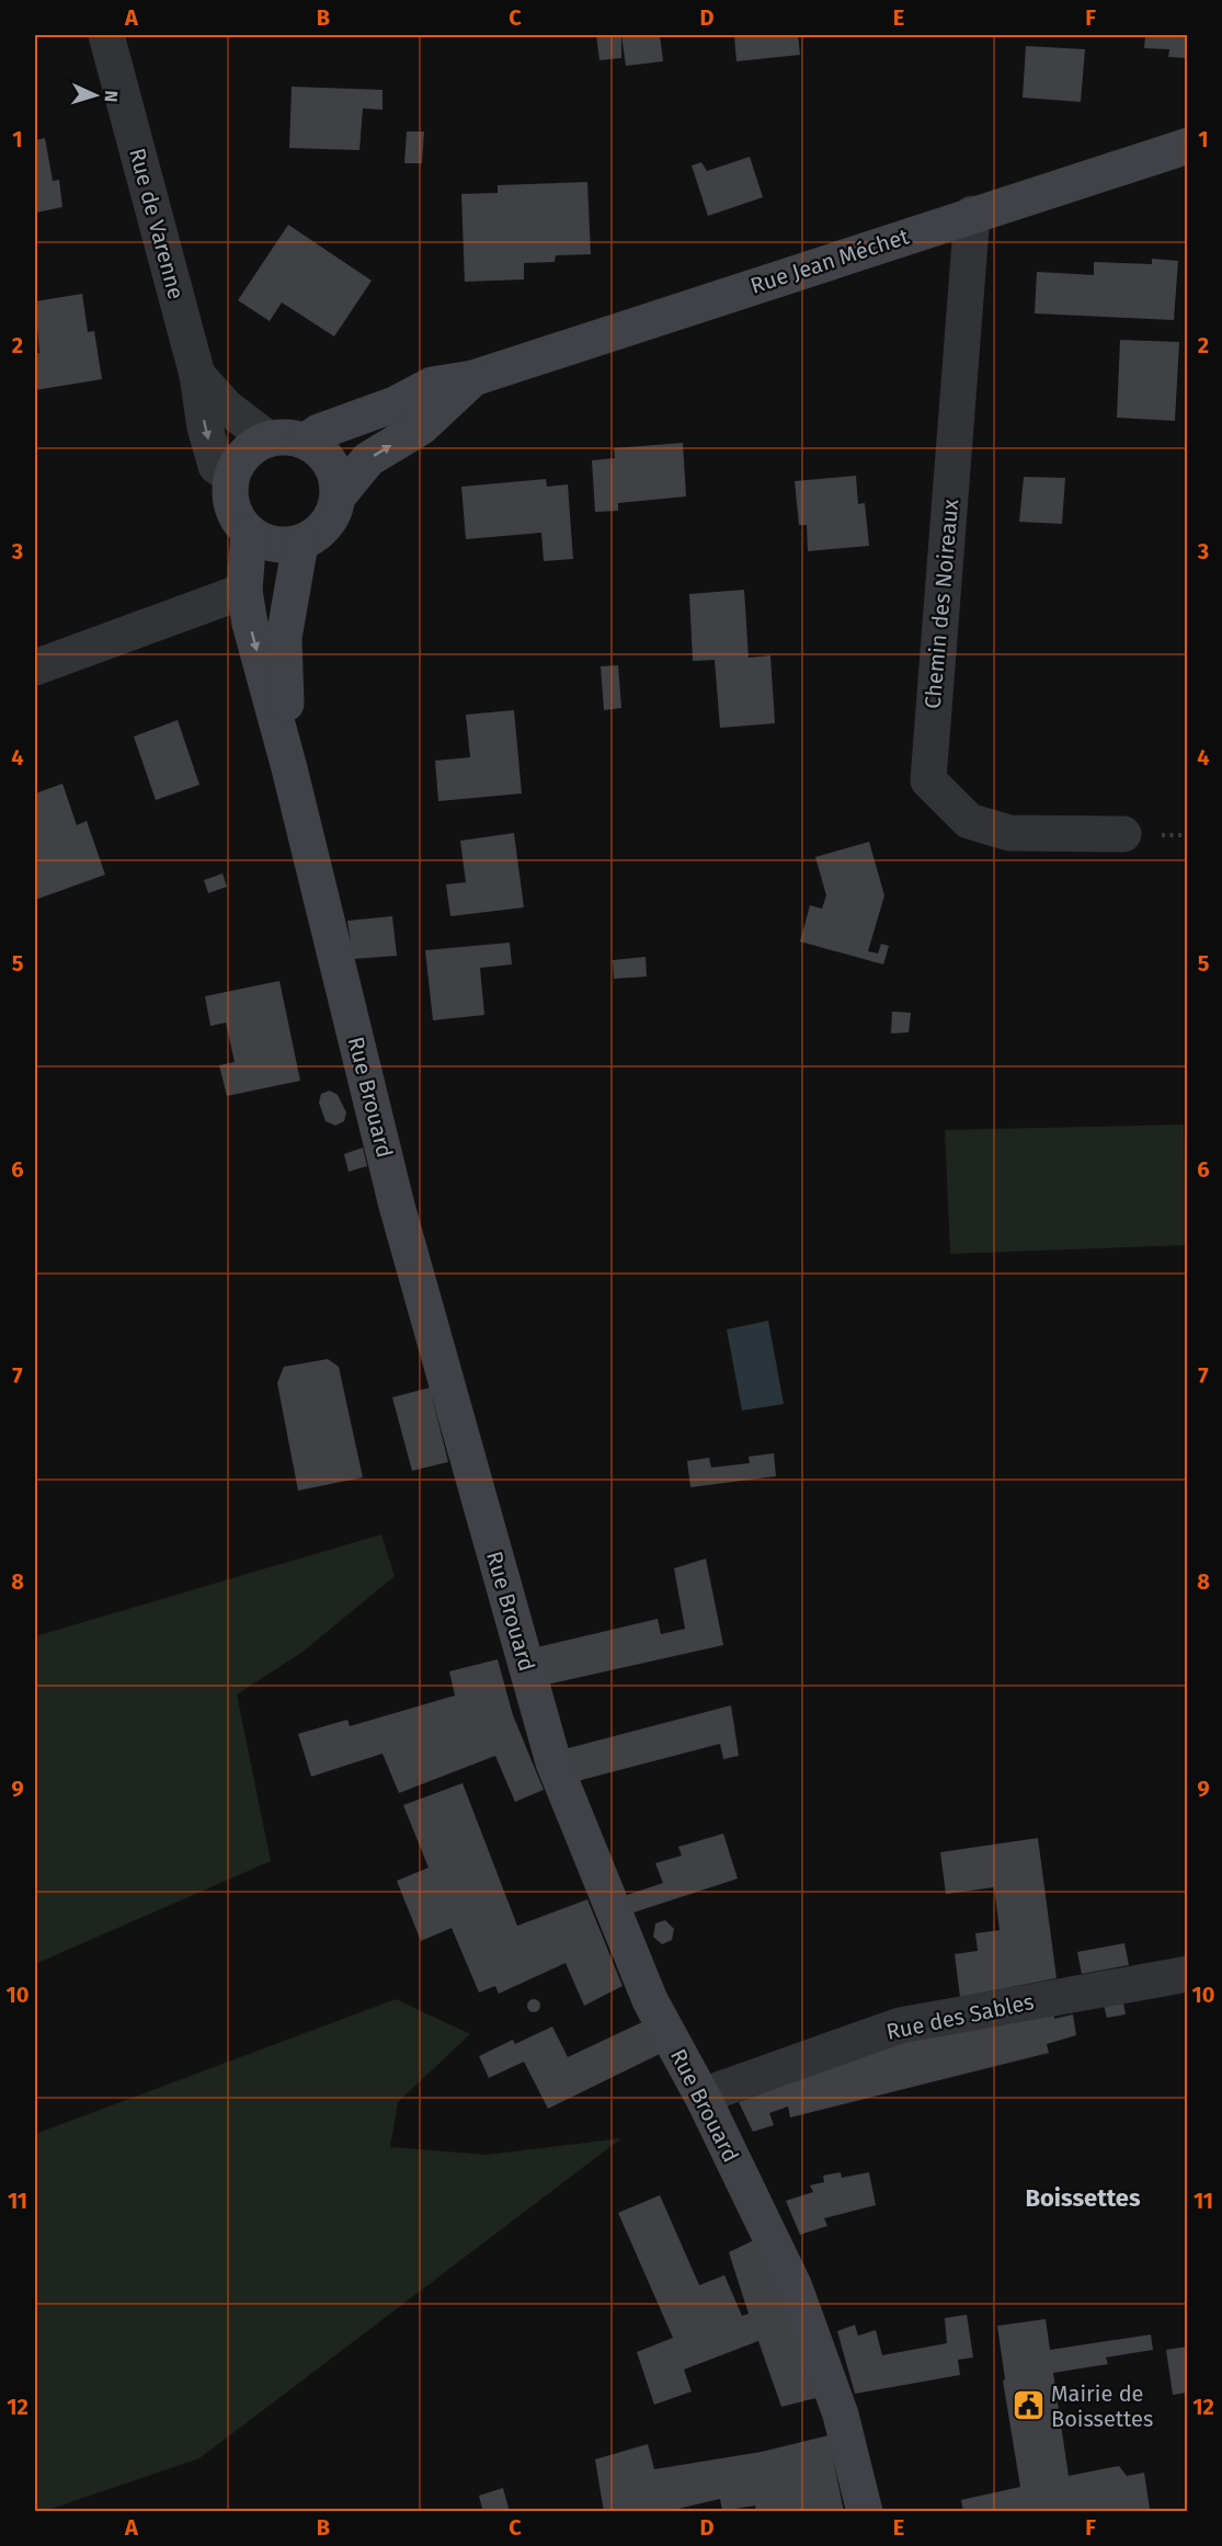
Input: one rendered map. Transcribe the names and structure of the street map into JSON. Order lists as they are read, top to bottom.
{
  "streets": {
    "street": [
      "Rue de Varenne",
      "Rue Jean Méchet",
      "Chemin des Noireaux",
      "Rue Brouard",
      "Rue des Sables"
    ]
  },
  "crossings": [
    ["Rue de Varenne", "Rue Jean Méchet"],
    ["Rue de Varenne", "Rue Brouard"],
    ["Rue Jean Méchet", "Chemin des Noireaux"],
    ["Rue Jean Méchet", "Rue Brouard"],
    ["Rue Brouard", "Rue des Sables"]
  ],
  "districts": ["Boissettes"],
  "places": {
    "public building": ["Mairie de Boissettes"]
  },
  "north": "right",
  "grid": {
    "columns": [
      "A",
      "B",
      "C",
      "D",
      "E",
      "F"
    ],
    "rows": [
      "1",
      "2",
      "3",
      "4",
      "5",
      "6",
      "7",
      "8",
      "9",
      "10",
      "11",
      "12"
    ]
  }
}
